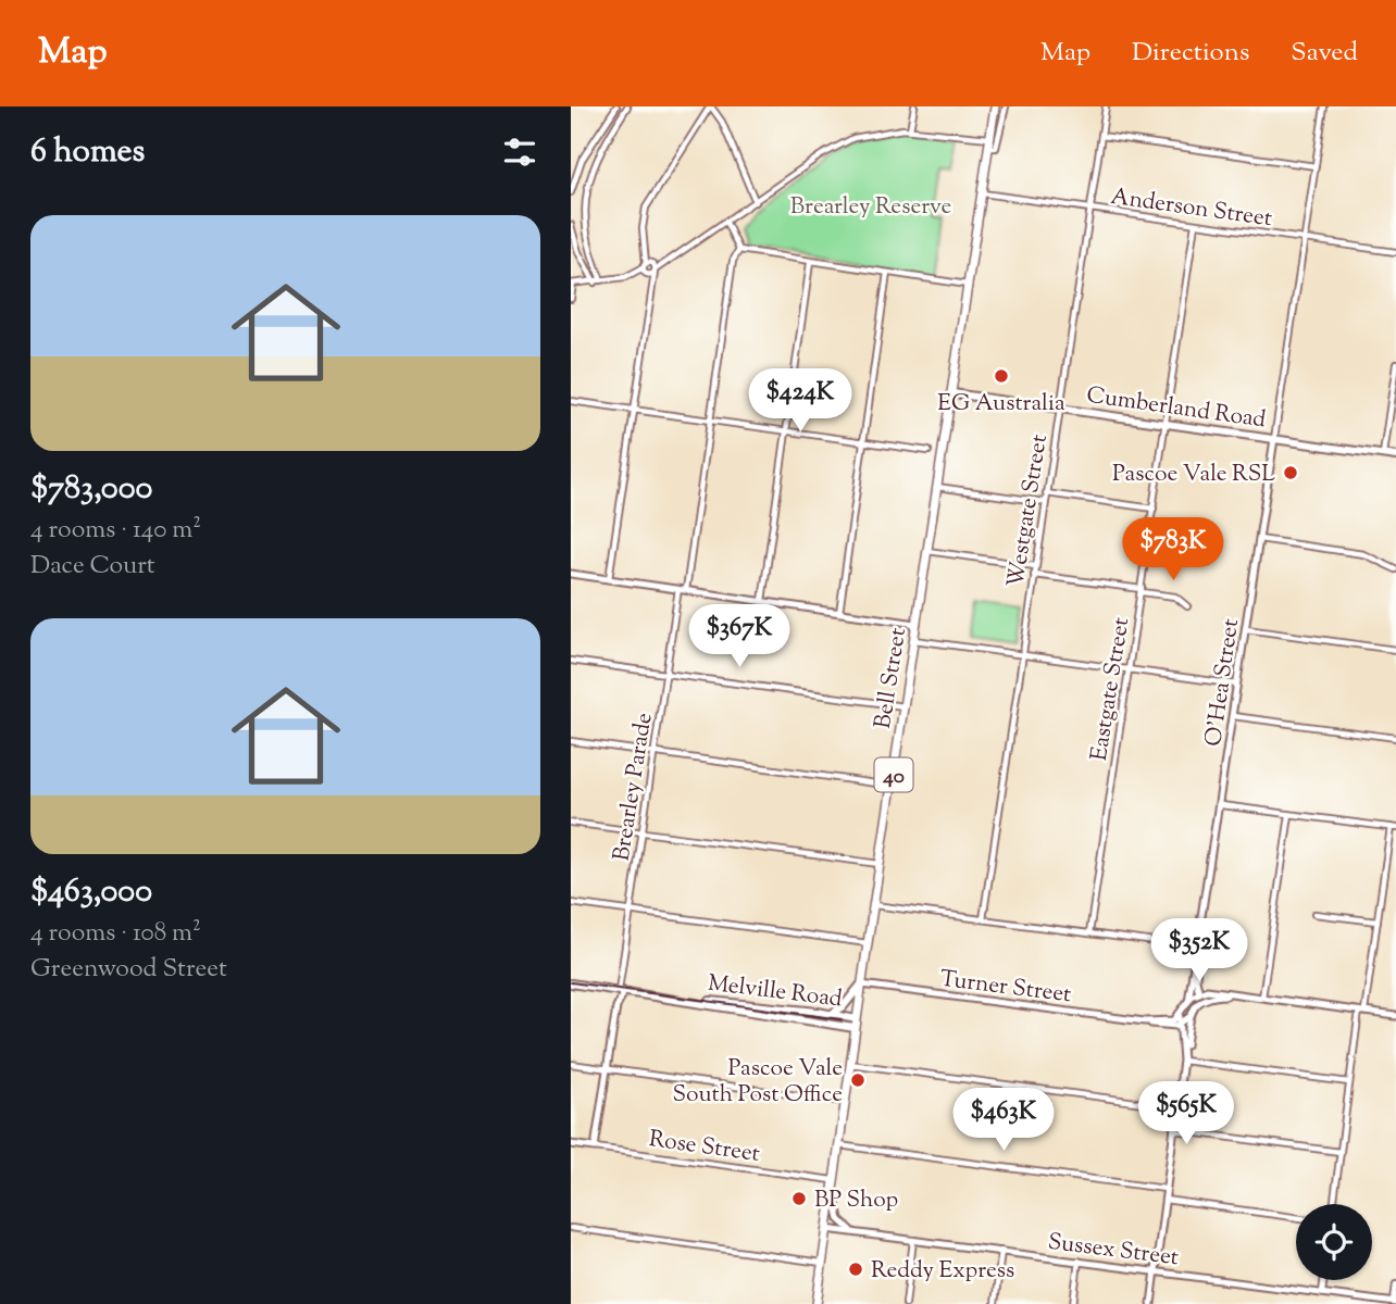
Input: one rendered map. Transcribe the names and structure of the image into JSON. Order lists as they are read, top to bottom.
{
  "streets": {
    "highway": ["Bell Street", "40"],
    "main road": ["Cumberland Road", "Melville Road"],
    "street": [
      "Anderson Street",
      "Westgate Street",
      "O'Hea Street",
      "Eastgate Street",
      "Brearley Parade",
      "Turner Street",
      "Rose Street",
      "Sussex Street"
    ]
  },
  "crossings": [
    ["Anderson Street", "Westgate Street"],
    ["Anderson Street", "Bell Street"],
    ["Anderson Street", "O'Hea Street"],
    ["Anderson Street", "Eastgate Street"],
    ["Cumberland Road", "Westgate Street"],
    ["Cumberland Road", "Bell Street"],
    ["Cumberland Road", "O'Hea Street"],
    ["Cumberland Road", "Eastgate Street"],
    ["Bell Street", "Turner Street"],
    ["Bell Street", "Melville Road"],
    ["Bell Street", "Rose Street"],
    ["Bell Street", "Sussex Street"],
    ["Brearley Parade", "Melville Road"],
    ["Brearley Parade", "Rose Street"]
  ],
  "parks": ["Brearley Reserve"],
  "places": [
    "EG Australia",
    "Pascoe Vale RSL",
    "Pascoe Vale South Post Office",
    "BP Shop",
    "Reddy Express"
  ],
  "page": {
    "header": "Map",
    "nav": ["Map", "Directions", "Saved"],
    "heading": "6 homes",
    "list": [
      {
        "name": "$783,000",
        "note": "4 rooms · 140 m² · Dace Court"
      },
      {
        "name": "$463,000",
        "note": "4 rooms · 108 m² · Greenwood Street"
      }
    ],
    "price": [
      "$424K",
      "$783K",
      "$367K",
      "$352K",
      "$565K",
      "$463K"
    ]
  }
}
